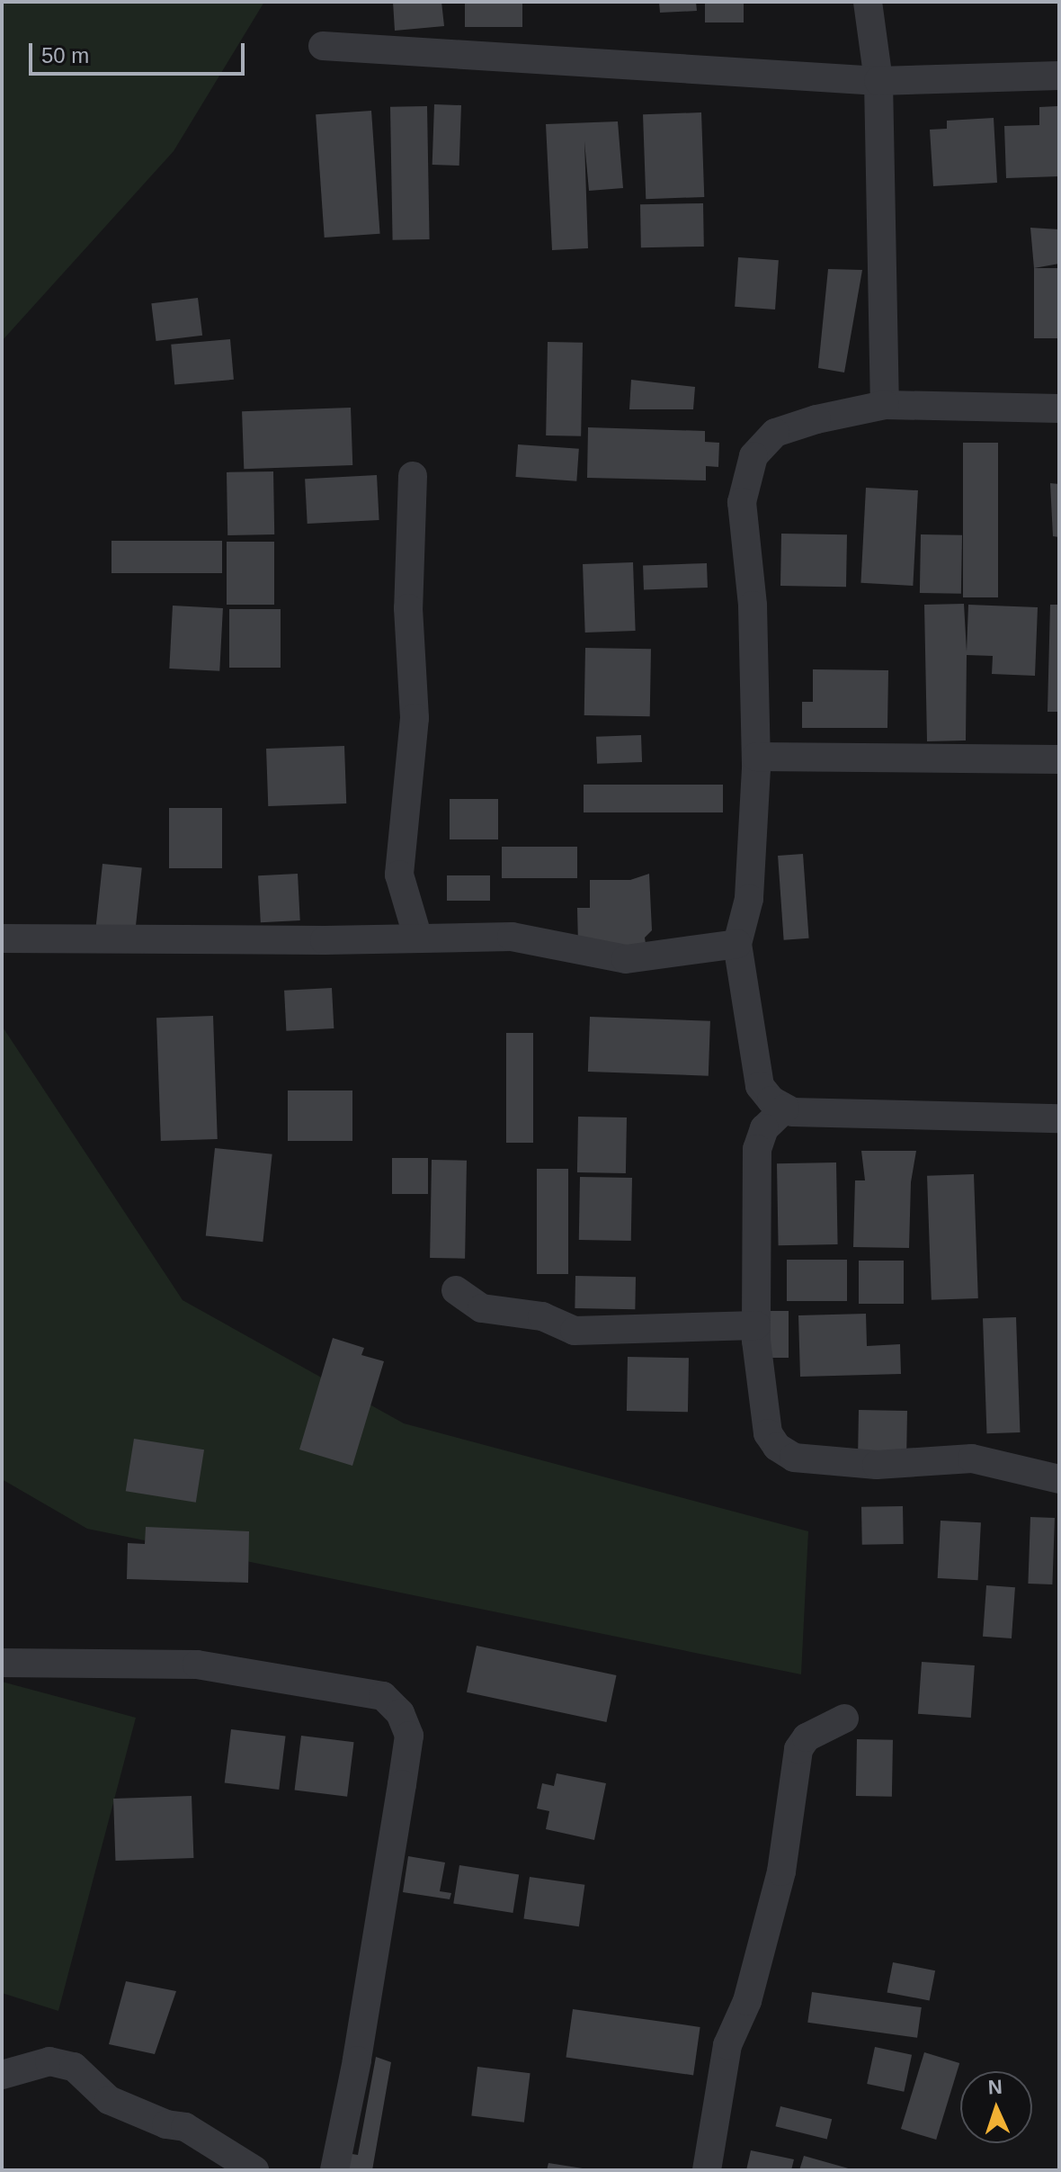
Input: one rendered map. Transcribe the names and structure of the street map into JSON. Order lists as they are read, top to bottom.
{
  "scale_bar": "50 m",
  "north": "top"
}
